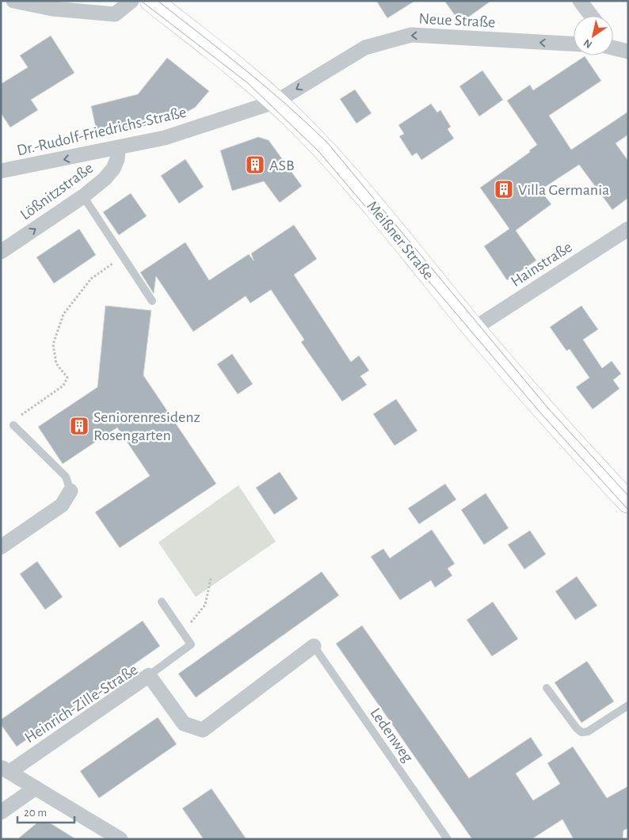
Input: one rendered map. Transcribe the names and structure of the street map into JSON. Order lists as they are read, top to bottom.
{
  "streets": {
    "main road": ["Meißner Straße"],
    "street": [
      "Neue Straße",
      "Dr.-Rudolf-Friedrichs-Straße",
      "Lößnitzstraße",
      "Hainstraße",
      "Heinrich-Zille-Straße"
    ],
    "lane": ["Ledenweg"]
  },
  "crossings": [
    ["Neue Straße", "Dr.-Rudolf-Friedrichs-Straße"],
    ["Neue Straße", "Meißner Straße"],
    ["Dr.-Rudolf-Friedrichs-Straße", "Lößnitzstraße"],
    ["Dr.-Rudolf-Friedrichs-Straße", "Meißner Straße"],
    ["Meißner Straße", "Hainstraße"],
    ["Heinrich-Zille-Straße", "Ledenweg"]
  ],
  "one_way": ["Neue Straße", "Dr.-Rudolf-Friedrichs-Straße", "Lößnitzstraße"],
  "places": {
    "building": ["ASB", "Villa Germania", "Seniorenresidenz Rosengarten"]
  },
  "scale_bar": "20 m",
  "north": "bottom left"
}
